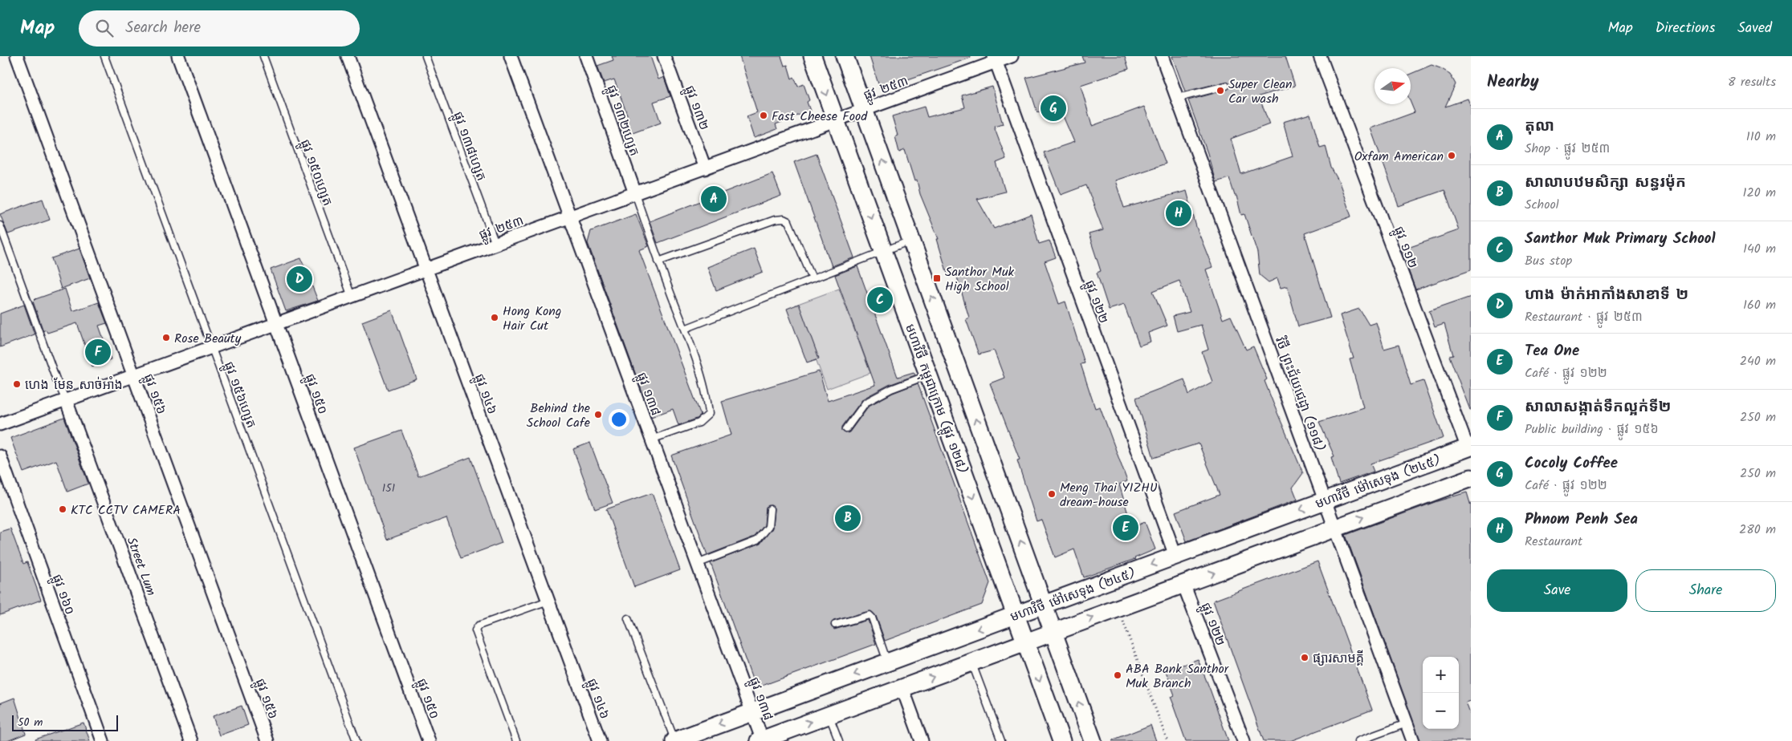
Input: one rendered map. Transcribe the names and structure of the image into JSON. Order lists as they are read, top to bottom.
{
  "streets": {
    "main road": ["មហាវិថី កម្ពុជាក្រោម (ផ្លូវ ១២៨)", "មហាវិថី ម៉ៅសេទុង (២៤៥)"],
    "street": [
      "ផ្លូវ ២៥៣",
      "ផ្លូវ ១៣២",
      "ផ្លូវ ១៣២ហ្សេត",
      "ផ្លូវ ១១២",
      "ផ្លូវ ១២២",
      "ផ្លូវ ១៥៦",
      "ផ្លូវ ១៥០",
      "ផ្លូវ ១៤៦",
      "ផ្លូវ ១៣៨",
      "វិថី ព្រះជ័យជេដ្ធា (១១៨)",
      "Street Lum",
      "ផ្លូវ ១៦០"
    ],
    "lane": ["ផ្លូវ ១៣៨ហ្សេត", "ផ្លូវ ១៥០ហ្សេត", "ផ្លូវ ១៥៦ហ្សេត"]
  },
  "crossings": [
    ["ផ្លូវ ២៥៣", "ផ្លូវ ១៣២"],
    ["ផ្លូវ ២៥៣", "ផ្លូវ ១៣២ហ្សេត"],
    ["ផ្លូវ ២៥៣", "ផ្លូវ ១៣៨ហ្សេត"],
    ["ផ្លូវ ២៥៣", "ផ្លូវ ១៥០ហ្សេត"],
    ["ផ្លូវ ២៥៣", "ផ្លូវ ១២២"],
    ["ផ្លូវ ២៥៣", "ផ្លូវ ១៥៦"],
    ["ផ្លូវ ២៥៣", "ផ្លូវ ១៥០"],
    ["ផ្លូវ ២៥៣", "ផ្លូវ ១៤៦"],
    ["ផ្លូវ ២៥៣", "ផ្លូវ ១៣៨"],
    ["ផ្លូវ ២៥៣", "ផ្លូវ ១៥៦ហ្សេត"],
    ["ផ្លូវ ២៥៣", "មហាវិថី កម្ពុជាក្រោម (ផ្លូវ ១២៨)"],
    ["ផ្លូវ ២៥៣", "Street Lum"],
    ["ផ្លូវ ១១២", "មហាវិថី ម៉ៅសេទុង (២៤៥)"],
    ["ផ្លូវ ១២២", "មហាវិថី ម៉ៅសេទុង (២៤៥)"],
    ["ផ្លូវ ១៣៨", "មហាវិថី ម៉ៅសេទុង (២៤៥)"],
    ["វិថី ព្រះជ័យជេដ្ធា (១១៨)", "មហាវិថី ម៉ៅសេទុង (២៤៥)"],
    ["មហាវិថី កម្ពុជាក្រោម (ផ្លូវ ១២៨)", "មហាវិថី ម៉ៅសេទុង (២៤៥)"]
  ],
  "places": {
    "other": [
      "Super Clean Car wash",
      "Fast Cheese Food",
      "Oxfam American",
      "Hong Kong Hair Cut",
      "Rose Beauty",
      "ហេង មែន សាច់អាំង",
      "Behind the School Cafe",
      "Meng Thai YIZHU dream-house",
      "KTC CCTV CAMERA",
      "ផ្សារសាមគ្គី",
      "ABA Bank Santhor Muk Branch"
    ],
    "transit": ["Santhor Muk High School"]
  },
  "house_numbers": ["151"],
  "scale_bar": "50 m",
  "north": "right",
  "page": {
    "header": "Map",
    "search": "Search here",
    "nav": ["Map", "Directions", "Saved"],
    "heading": ["Nearby", "8 results"],
    "pins": [
      "G",
      "A",
      "H",
      "D",
      "C",
      "F",
      "B",
      "E"
    ],
    "list": [
      {
        "mark": "A",
        "name": "តុលា",
        "note": "Shop · ផ្លូវ ២៥៣",
        "value": "110 m"
      },
      {
        "mark": "B",
        "name": "សាលាបឋមសិក្សា សន្ធរម៉ុក",
        "note": "School",
        "value": "120 m"
      },
      {
        "mark": "C",
        "name": "Santhor Muk Primary School",
        "note": "Bus stop",
        "value": "140 m"
      },
      {
        "mark": "D",
        "name": "ហាង ម៉ាក់អាកាំងសាខាទី ២",
        "note": "Restaurant · ផ្លូវ ២៥៣",
        "value": "160 m"
      },
      {
        "mark": "E",
        "name": "Tea One",
        "note": "Café · ផ្លូវ ១២២",
        "value": "240 m"
      },
      {
        "mark": "F",
        "name": "សាលាសង្កាត់ទឹកល្អក់ទី២",
        "note": "Public building · ផ្លូវ ១៥៦",
        "value": "250 m"
      },
      {
        "mark": "G",
        "name": "Cocoly Coffee",
        "note": "Café · ផ្លូវ ១២២",
        "value": "250 m"
      },
      {
        "mark": "H",
        "name": "Phnom Penh Sea",
        "note": "Restaurant",
        "value": "280 m"
      }
    ],
    "buttons": ["Save", "Share"],
    "map_buttons": ["+", "−"],
    "scale": "50 m"
  }
}
